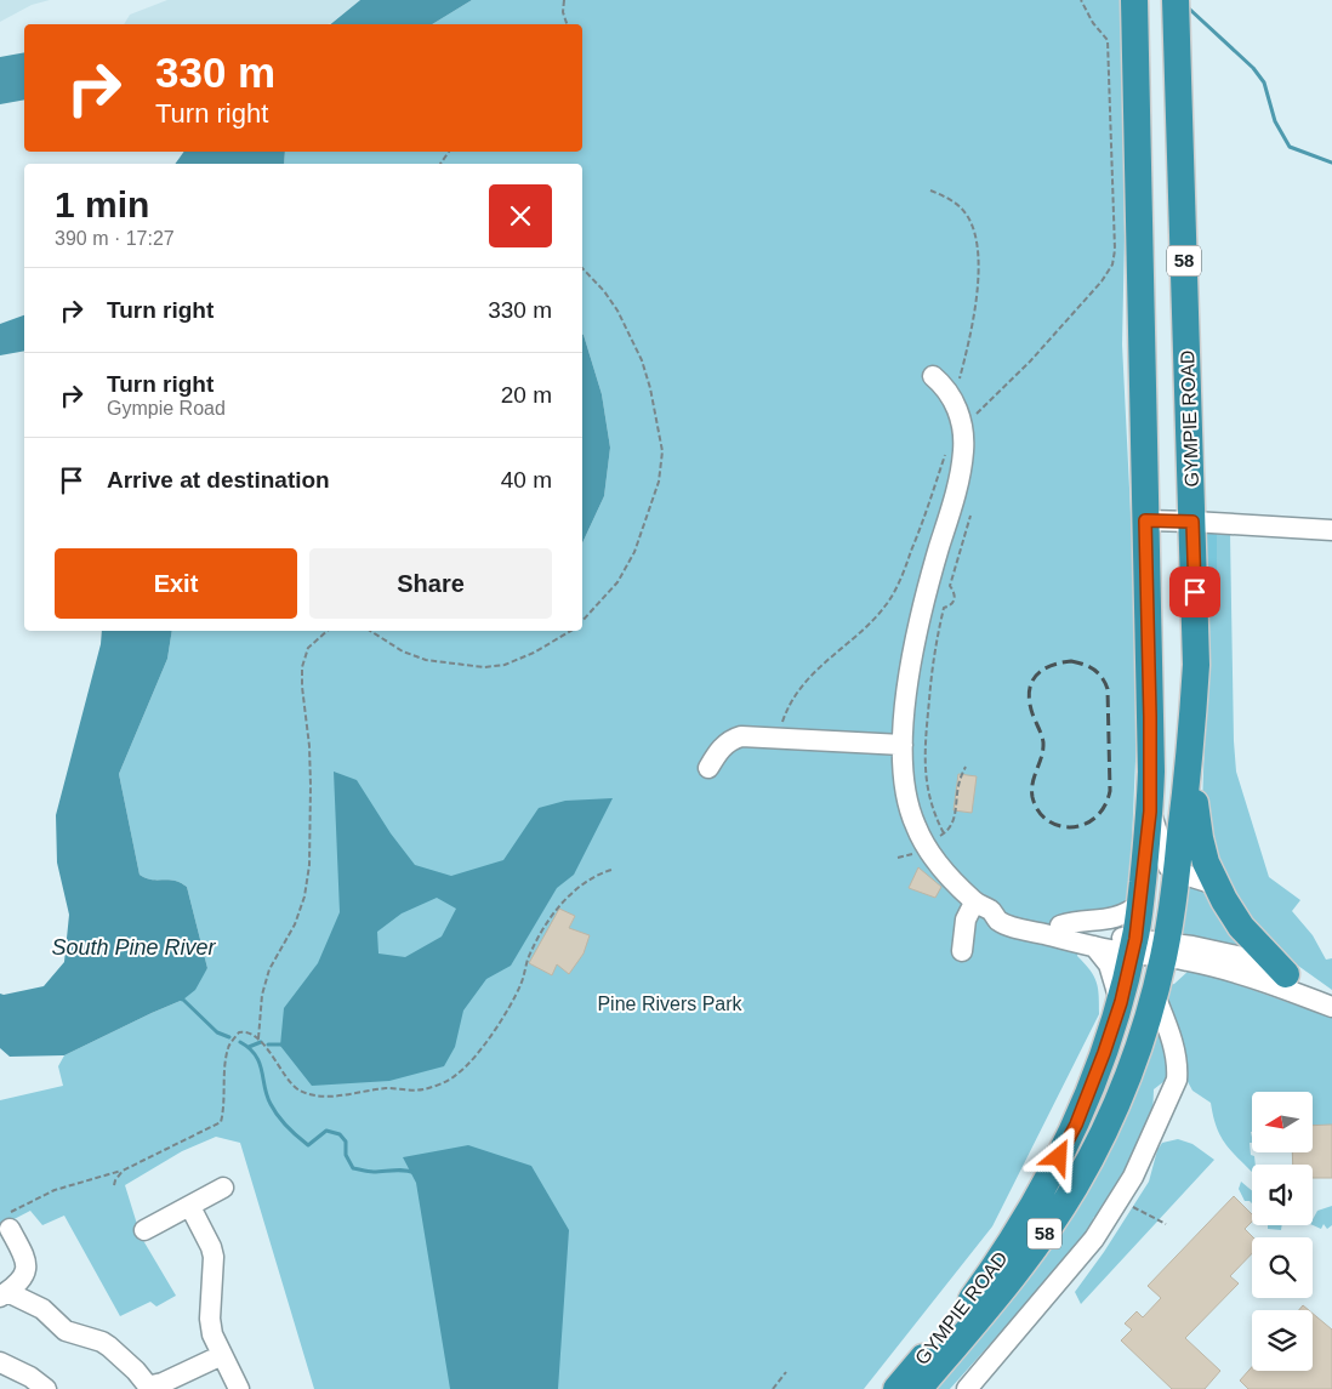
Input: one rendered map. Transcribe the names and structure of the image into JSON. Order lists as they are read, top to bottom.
{
  "streets": {
    "highway": ["58", "GYMPIE ROAD"]
  },
  "water": ["South Pine River"],
  "parks": ["Pine Rivers Park"],
  "north": "left",
  "page": {
    "turn": ["330 m", "Turn right"],
    "heading": ["1 min", "390 m · 17:27"],
    "list": [
      {
        "name": "Turn right",
        "value": "330 m"
      },
      {
        "name": "Turn right",
        "note": "Gympie Road",
        "value": "20 m"
      },
      {
        "name": "Arrive at destination",
        "value": "40 m"
      }
    ],
    "buttons": ["Exit", "Share"]
  }
}
